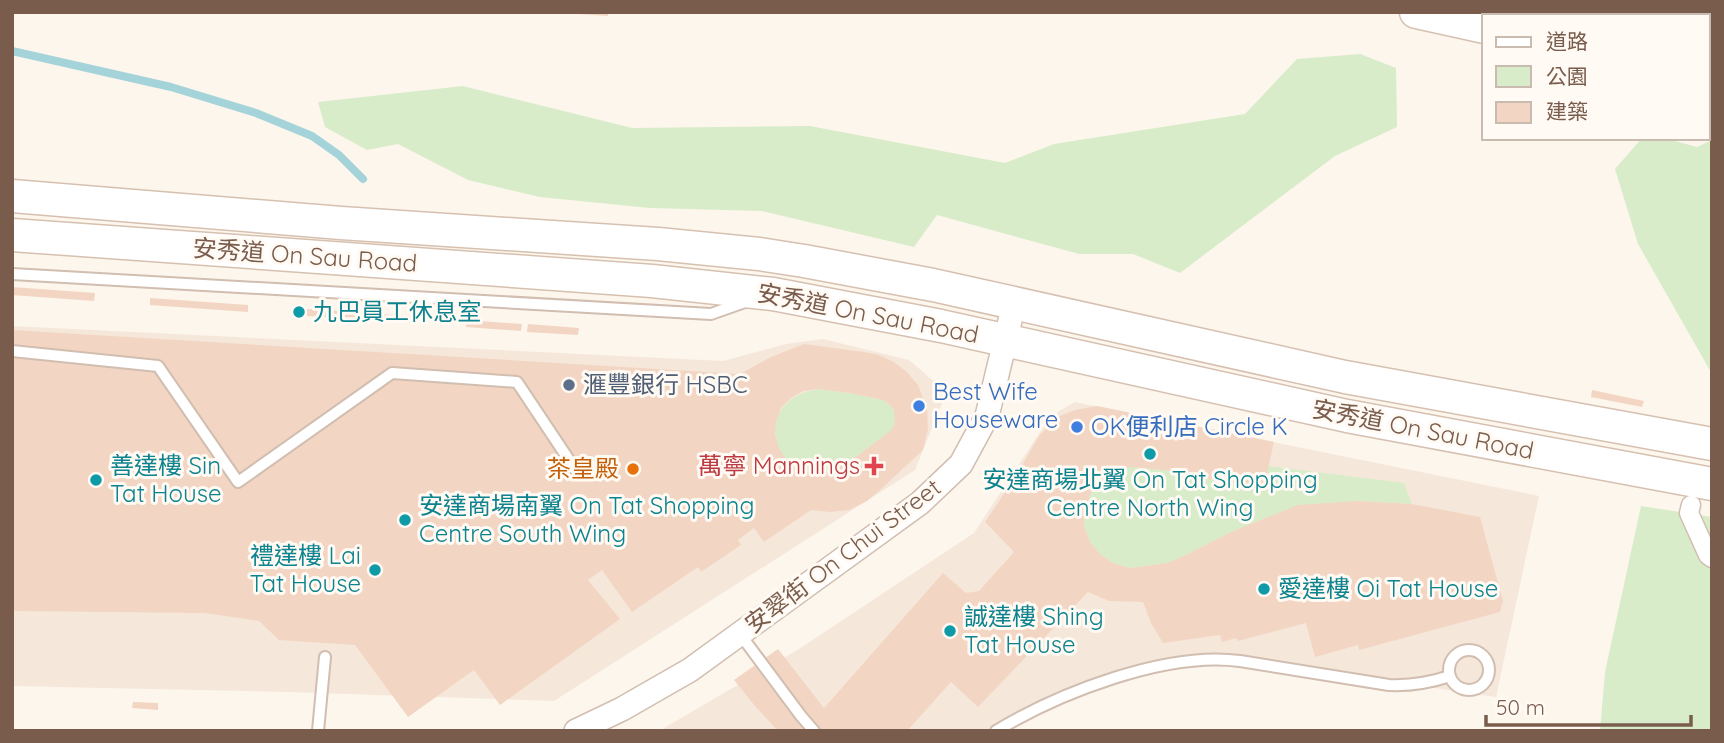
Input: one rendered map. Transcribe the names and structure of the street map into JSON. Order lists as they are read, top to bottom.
{
  "streets": {
    "main road": ["安秀道 On Sau Road"],
    "street": ["安翠街 On Chui Street"]
  },
  "crossings": [
    ["安秀道 On Sau Road", "安翠街 On Chui Street"]
  ],
  "places": {
    "other": [
      "九巴員工休息室",
      "滙豐銀行 HSBC",
      "Best Wife Houseware",
      "OK便利店 Circle K",
      "安達商場北翼 On Tat Shopping Centre North Wing",
      "茶皇殿",
      "善達樓 Sin Tat House",
      "安達商場南翼 On Tat Shopping Centre South Wing",
      "禮達樓 Lai Tat House",
      "愛達樓 Oi Tat House",
      "誠達樓 Shing Tat House"
    ],
    "health": ["萬寧 Mannings"]
  },
  "legend": ["道路", "公園", "建築"],
  "scale_bar": "50 m"
}
